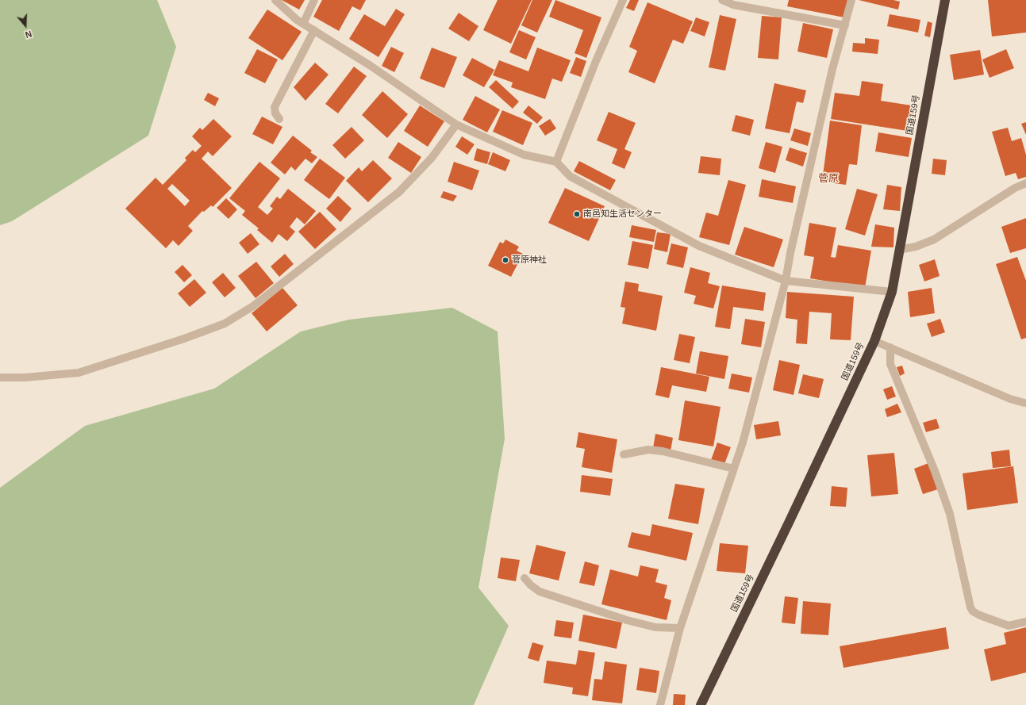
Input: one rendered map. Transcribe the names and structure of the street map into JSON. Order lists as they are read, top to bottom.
{
  "streets": {
    "highway": ["国道159号"]
  },
  "districts": ["菅原"],
  "places": ["南邑知生活センター", "菅原神社"],
  "north": "bottom"
}
